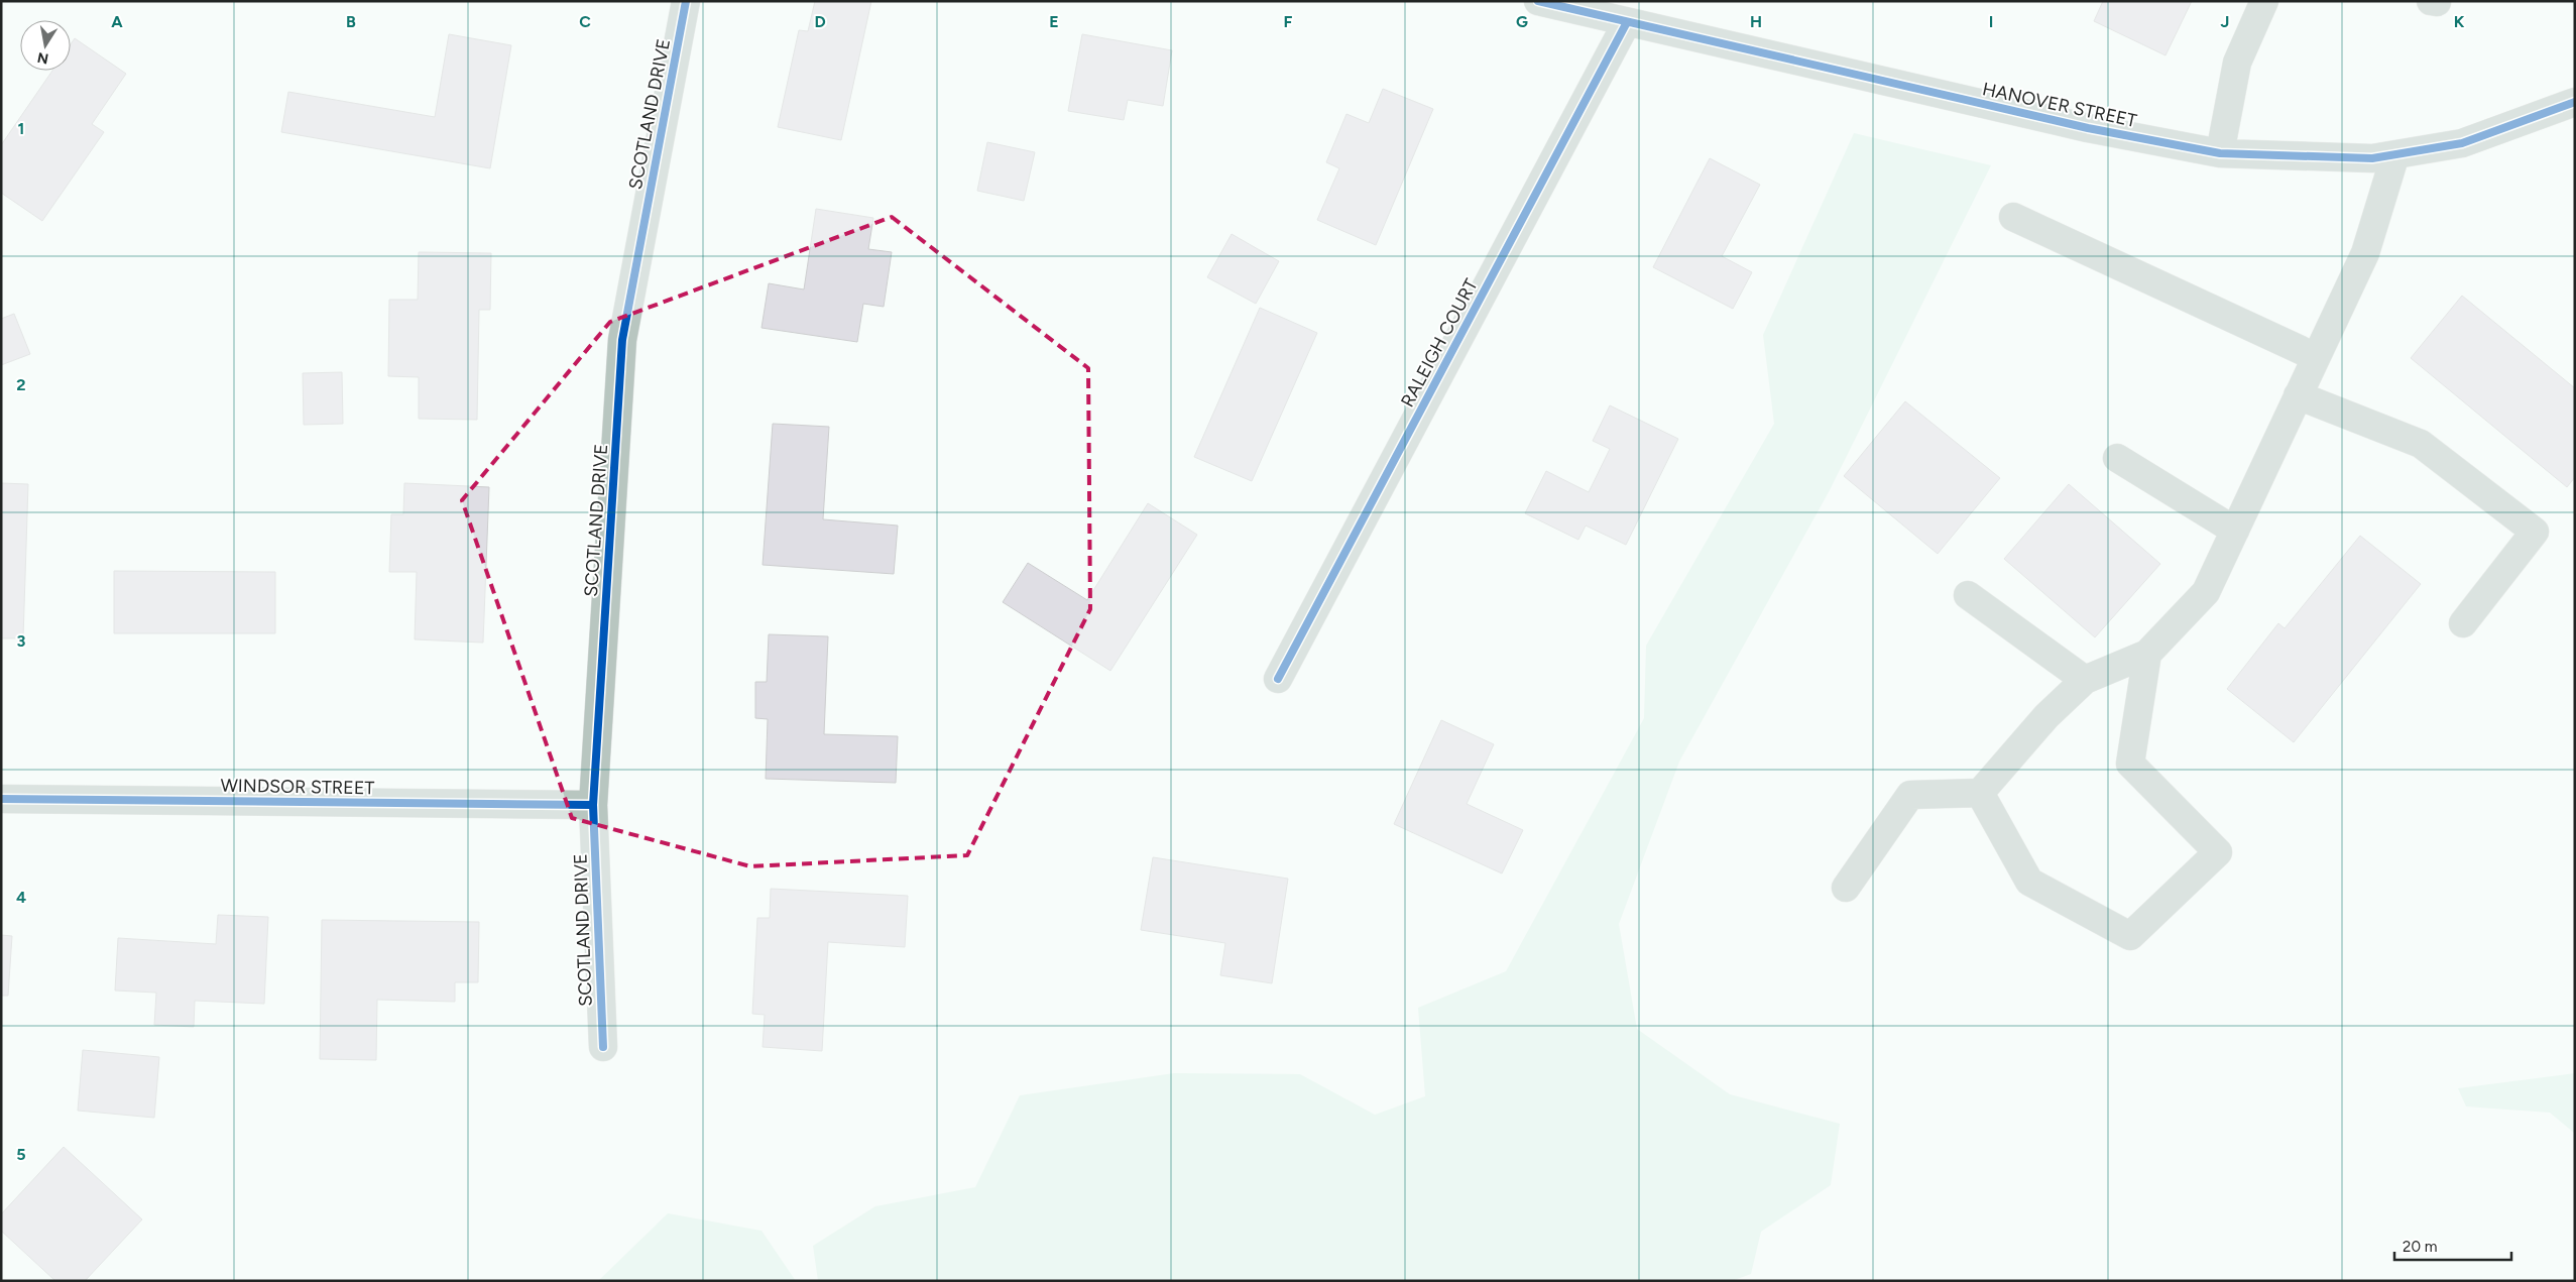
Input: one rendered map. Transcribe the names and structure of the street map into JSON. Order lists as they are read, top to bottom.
{
  "streets": {
    "street": [
      "HANOVER STREET",
      "SCOTLAND DRIVE",
      "RALEIGH COURT",
      "WINDSOR STREET"
    ]
  },
  "crossings": [
    ["HANOVER STREET", "RALEIGH COURT"],
    ["SCOTLAND DRIVE", "WINDSOR STREET"]
  ],
  "scale_bar": "20 m",
  "north": "bottom",
  "grid": {
    "columns": [
      "A",
      "B",
      "C",
      "D",
      "E",
      "F",
      "G",
      "H",
      "I",
      "J",
      "K"
    ],
    "rows": [
      "1",
      "2",
      "3",
      "4",
      "5"
    ]
  }
}
